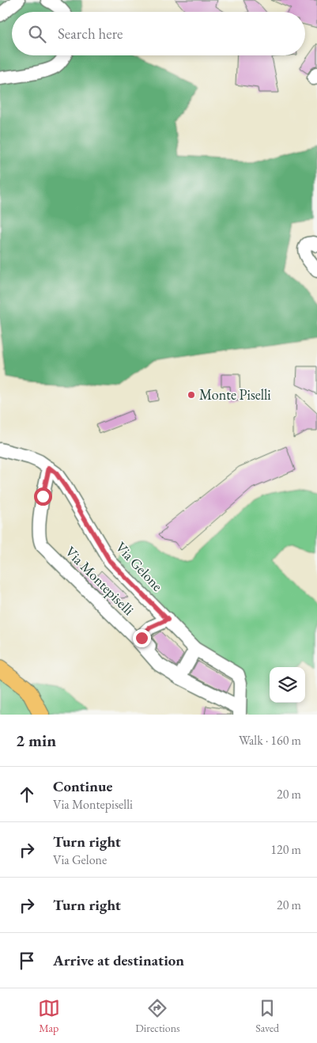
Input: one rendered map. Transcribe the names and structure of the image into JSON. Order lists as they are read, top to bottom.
{
  "streets": {
    "street": ["Via Gelone", "Via Montepiselli"]
  },
  "crossings": [
    ["Via Gelone", "Via Montepiselli"]
  ],
  "places": ["Monte Piselli"],
  "page": {
    "search": "Search here",
    "heading": ["2 min", "Walk · 160 m"],
    "list": [
      ["Continue", "Via Montepiselli", "20 m"],
      ["Turn right", "Via Gelone", "120 m"],
      ["Turn right", "20 m"],
      "Arrive at destination"
    ],
    "nav": ["Map", "Directions", "Saved"]
  }
}
